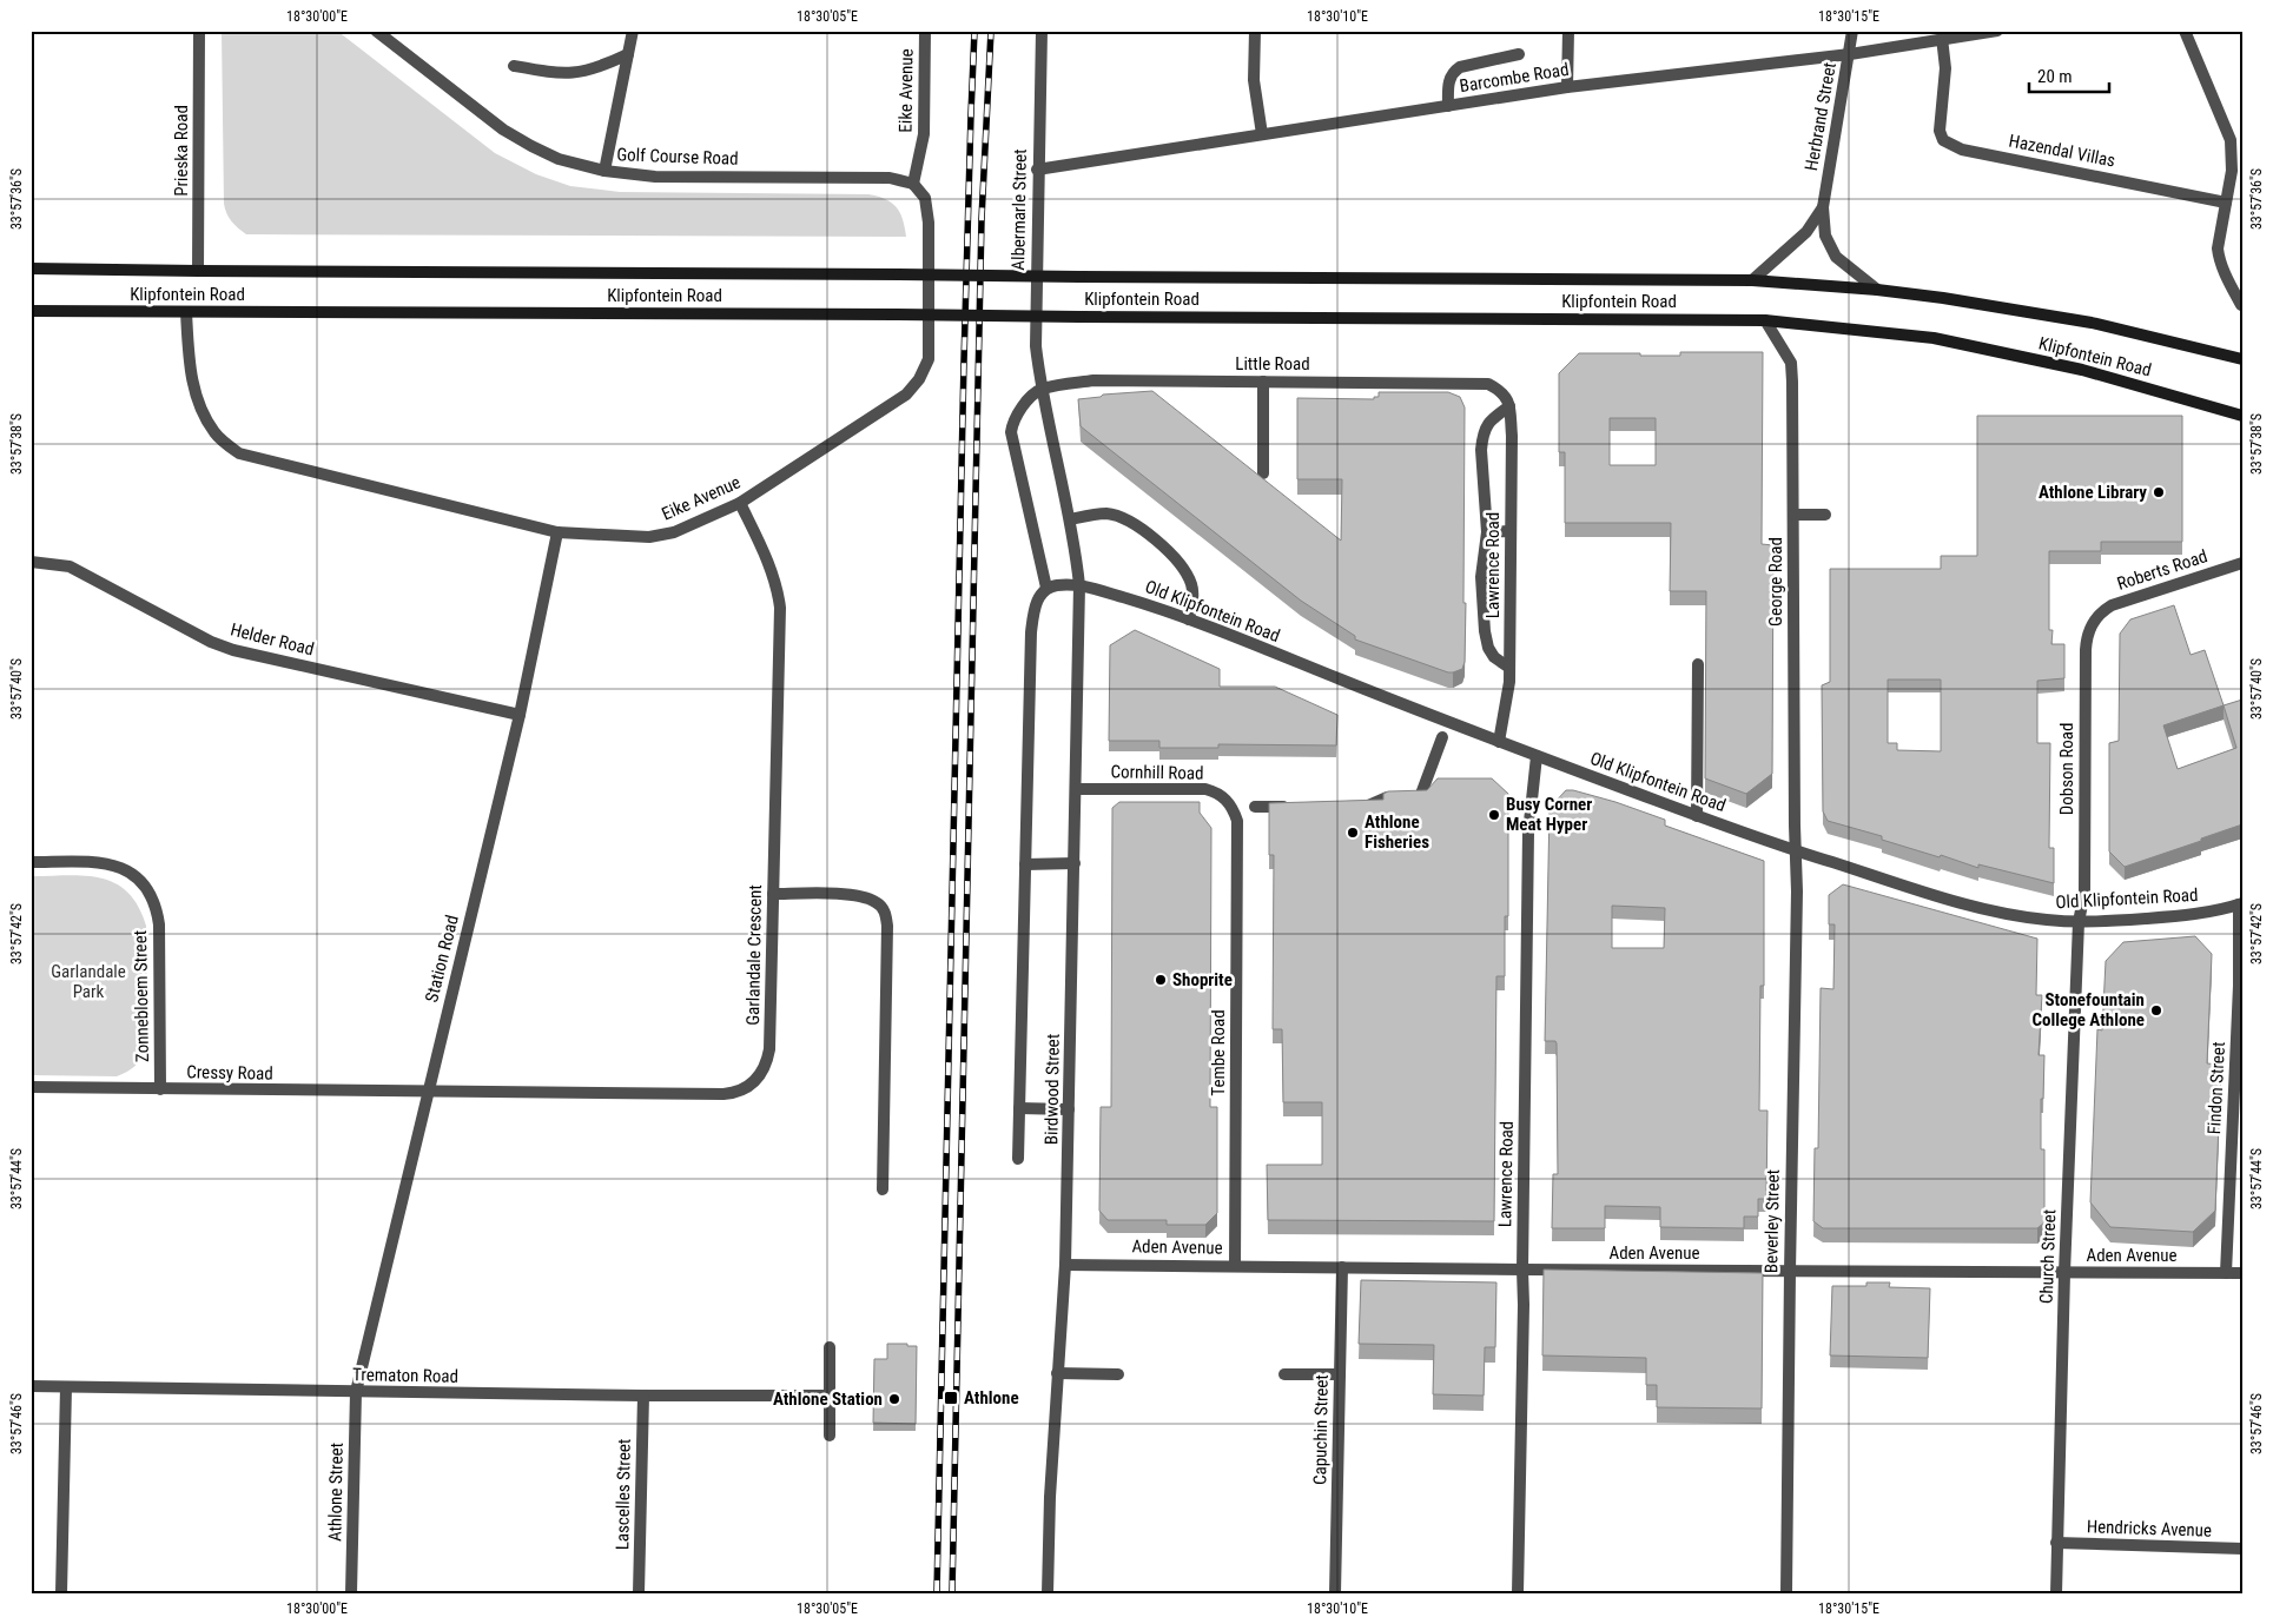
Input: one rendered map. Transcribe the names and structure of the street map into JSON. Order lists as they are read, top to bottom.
{
  "streets": {
    "main road": ["Klipfontein Road"],
    "street": [
      "Barcombe Road",
      "Eike Avenue",
      "Herbrand Street",
      "Prieska Road",
      "Hazendal Villas",
      "Golf Course Road",
      "Albermarle Street",
      "Little Road",
      "Lawrence Road",
      "Roberts Road",
      "George Road",
      "Old Klipfontein Road",
      "Helder Road",
      "Dobson Road",
      "Cornhill Road",
      "Garlandale Crescent",
      "Station Road",
      "Zonnebloem Street",
      "Tembe Road",
      "Cressy Road",
      "Findon Street",
      "Birdwood Street",
      "Beverley Street",
      "Aden Avenue",
      "Church Street",
      "Trematon Road",
      "Capuchin Street",
      "Athlone Street",
      "Lascelles Street",
      "Hendricks Avenue"
    ]
  },
  "crossings": [
    ["Barcombe Road", "Herbrand Street"],
    ["Barcombe Road", "Hazendal Villas"],
    ["Barcombe Road", "Albermarle Street"],
    ["Eike Avenue", "Golf Course Road"],
    ["Eike Avenue", "Klipfontein Road"],
    ["Eike Avenue", "Garlandale Crescent"],
    ["Eike Avenue", "Station Road"],
    ["Herbrand Street", "Klipfontein Road"],
    ["Prieska Road", "Klipfontein Road"],
    ["Albermarle Street", "Little Road"],
    ["Klipfontein Road", "George Road"],
    ["Little Road", "Lawrence Road"],
    ["Lawrence Road", "Old Klipfontein Road"],
    ["Lawrence Road", "Aden Avenue"],
    ["Roberts Road", "Dobson Road"],
    ["George Road", "Old Klipfontein Road"],
    ["George Road", "Beverley Street"],
    ["Old Klipfontein Road", "Dobson Road"],
    ["Old Klipfontein Road", "Findon Street"],
    ["Old Klipfontein Road", "Birdwood Street"],
    ["Old Klipfontein Road", "Beverley Street"],
    ["Old Klipfontein Road", "Church Street"],
    ["Helder Road", "Station Road"],
    ["Dobson Road", "Church Street"],
    ["Cornhill Road", "Tembe Road"],
    ["Cornhill Road", "Birdwood Street"],
    ["Garlandale Crescent", "Station Road"],
    ["Garlandale Crescent", "Cressy Road"],
    ["Station Road", "Cressy Road"],
    ["Station Road", "Trematon Road"],
    ["Station Road", "Athlone Street"],
    ["Zonnebloem Street", "Cressy Road"],
    ["Tembe Road", "Aden Avenue"],
    ["Findon Street", "Aden Avenue"],
    ["Birdwood Street", "Aden Avenue"],
    ["Beverley Street", "Aden Avenue"],
    ["Aden Avenue", "Church Street"],
    ["Aden Avenue", "Capuchin Street"],
    ["Church Street", "Hendricks Avenue"],
    ["Trematon Road", "Athlone Street"],
    ["Trematon Road", "Lascelles Street"]
  ],
  "parks": ["Garlandale Park"],
  "places": {
    "other": [
      "Athlone Library",
      "Busy Corner Meat Hyper",
      "Athlone Fisheries",
      "Shoprite",
      "Stonefountain College Athlone",
      "Athlone Station"
    ],
    "transit": ["Athlone"]
  },
  "scale_bar": "20 m",
  "coordinates": [
    "18°30'00\"E",
    "18°30'05\"E",
    "18°30'10\"E",
    "18°30'15\"E",
    "33°57'36\"S",
    "33°57'38\"S",
    "33°57'40\"S",
    "33°57'42\"S",
    "33°57'44\"S",
    "33°57'46\"S"
  ]
}
